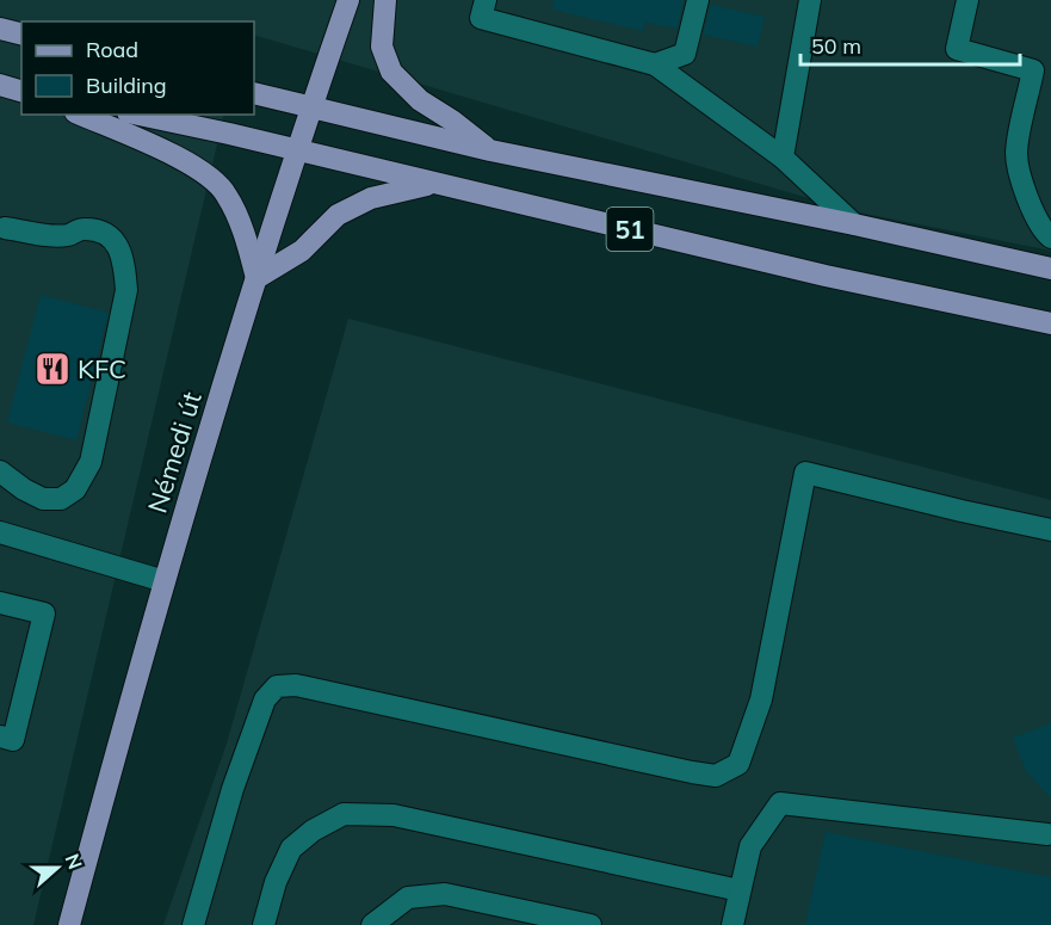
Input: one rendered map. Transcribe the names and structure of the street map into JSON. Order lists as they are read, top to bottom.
{
  "streets": {
    "main road": ["51", "Némedi út"]
  },
  "crossings": [
    ["51", "Némedi út"]
  ],
  "places": {
    "restaurant": ["KFC"]
  },
  "legend": ["Road", "Building"],
  "scale_bar": "50 m",
  "north": "right"
}
